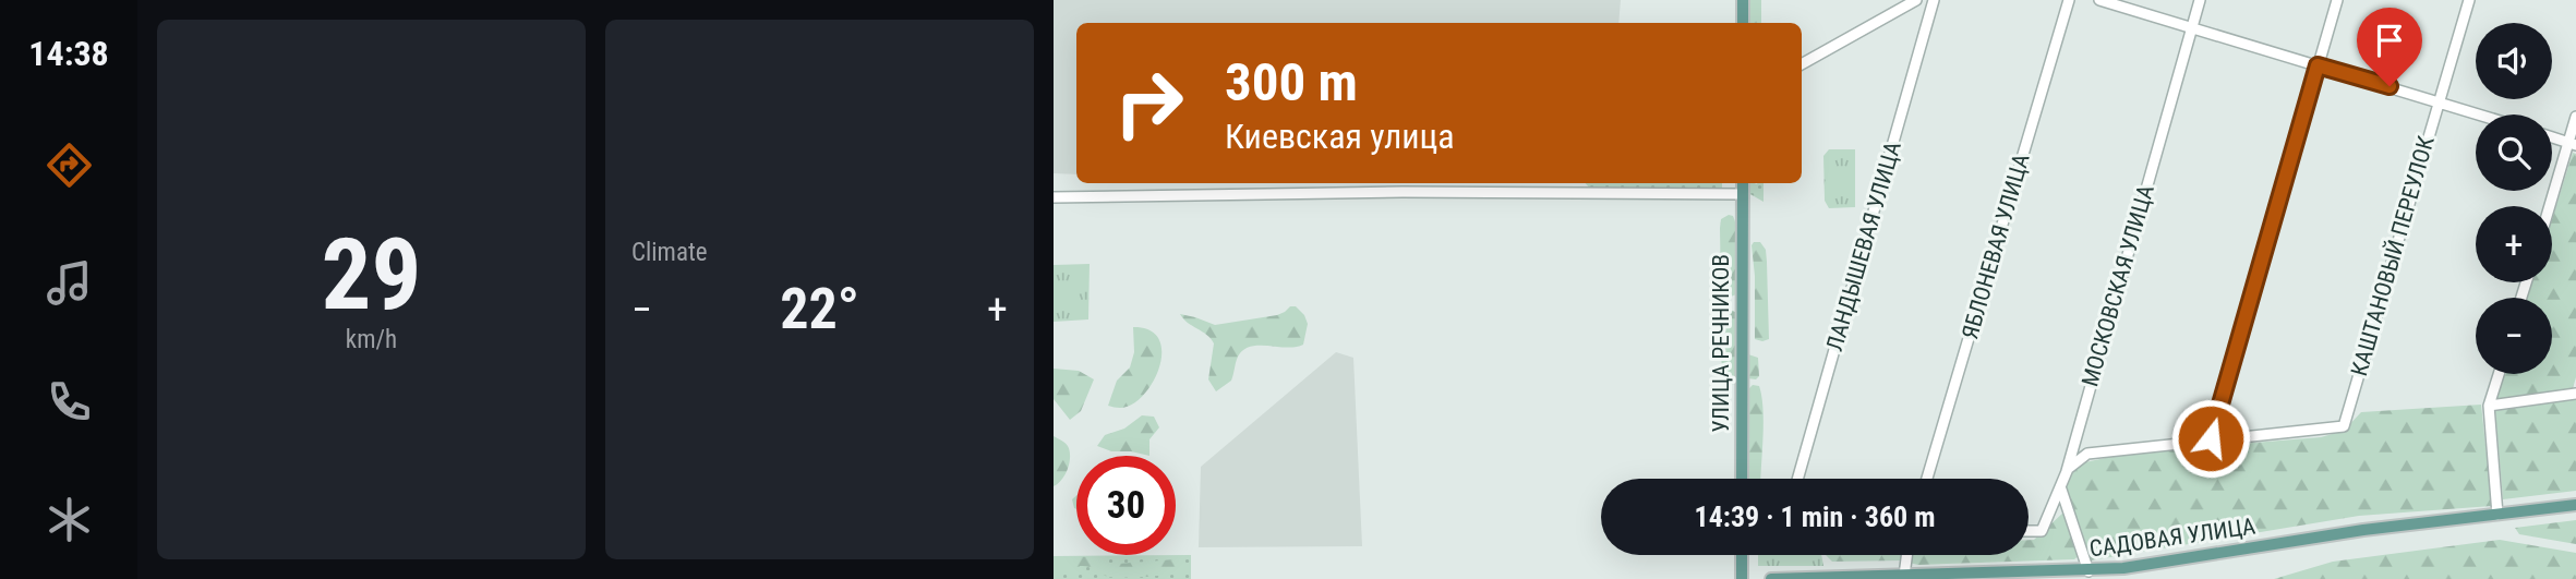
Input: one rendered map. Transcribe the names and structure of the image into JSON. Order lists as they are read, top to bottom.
{
  "streets": {
    "main road": ["УЛИЦА РЕЧНИКОВ", "САДОВАЯ УЛИЦА"],
    "street": [
      "ЛАНДЫШЕВАЯ УЛИЦА",
      "ЯБЛОНЕВАЯ УЛИЦА",
      "КАШТАНОВЫЙ ПЕРЕУЛОК",
      "МОСКОВСКАЯ УЛИЦА"
    ]
  },
  "page": {
    "tabs": "14:38",
    "tile": [
      ["29", "km/h"],
      "Climate"
    ],
    "map_buttons": ["+", "−"],
    "turn": ["300 m", "Киевская улица"],
    "heat": ["−", "22°", "+"],
    "limit": "30",
    "trip": "14:39 · 1 min · 360 m"
  }
}
